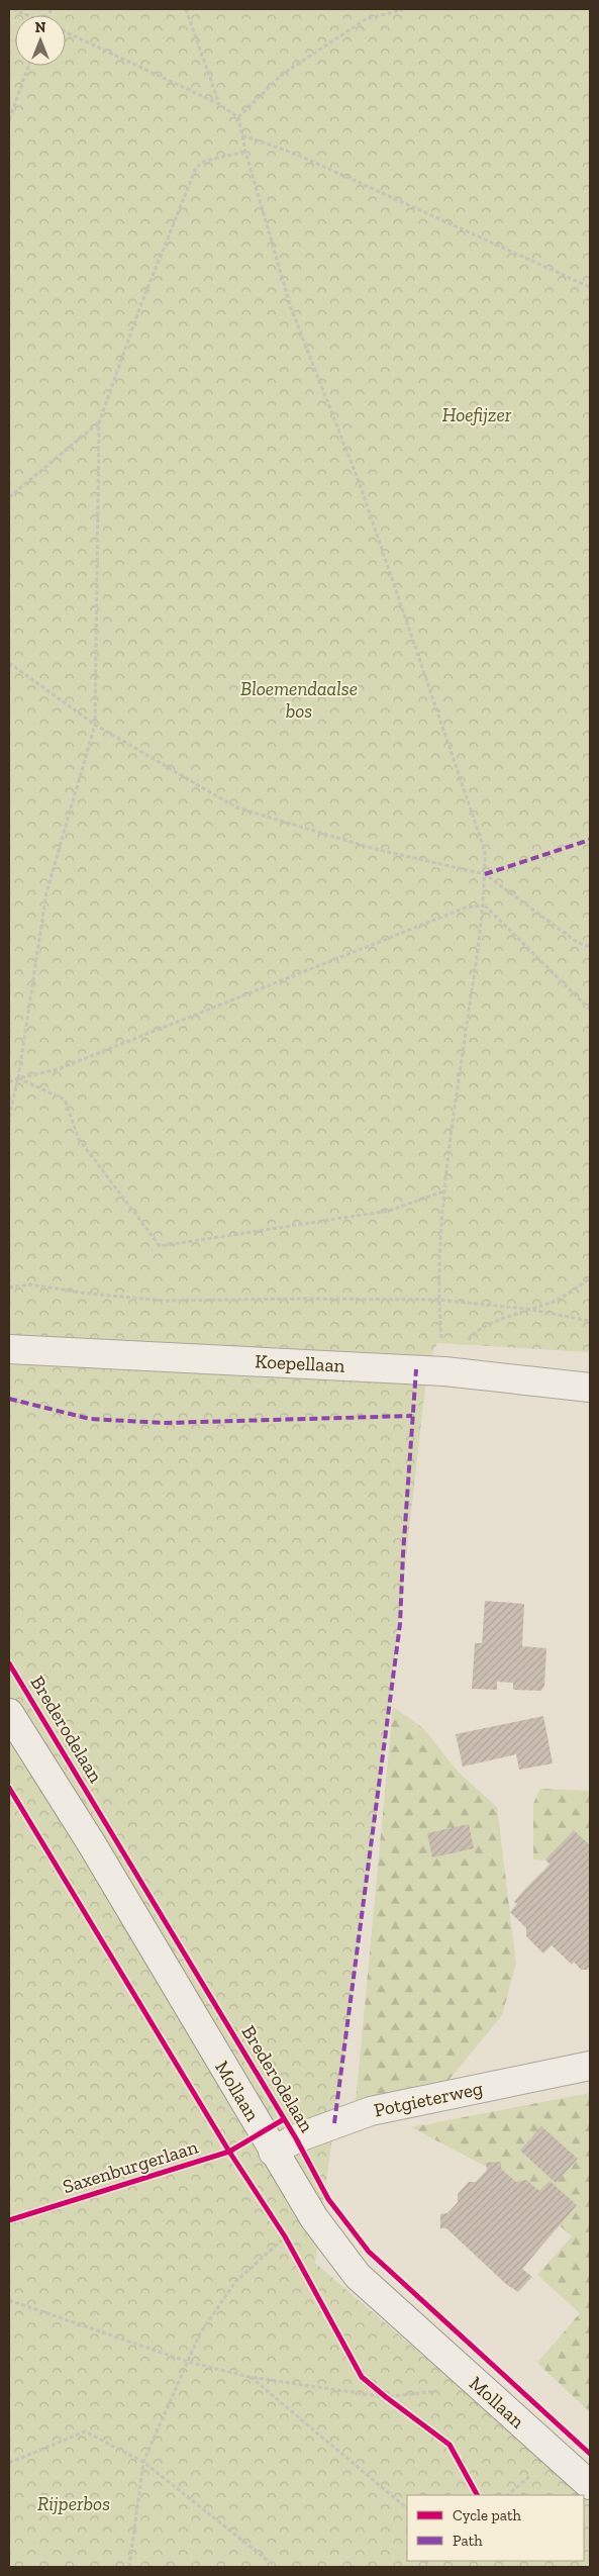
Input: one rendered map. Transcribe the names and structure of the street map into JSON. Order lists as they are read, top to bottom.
{
  "streets": {
    "street": ["Koepellaan", "Mollaan", "Potgieterweg"],
    "cycle path": ["Brederodelaan"]
  },
  "crossings": [
    ["Mollaan", "Potgieterweg"]
  ],
  "parks": ["Hoefijzer", "Bloemendaalse bos", "Rijperbos"],
  "legend": ["Cycle path", "Path"],
  "north": "top"
}
